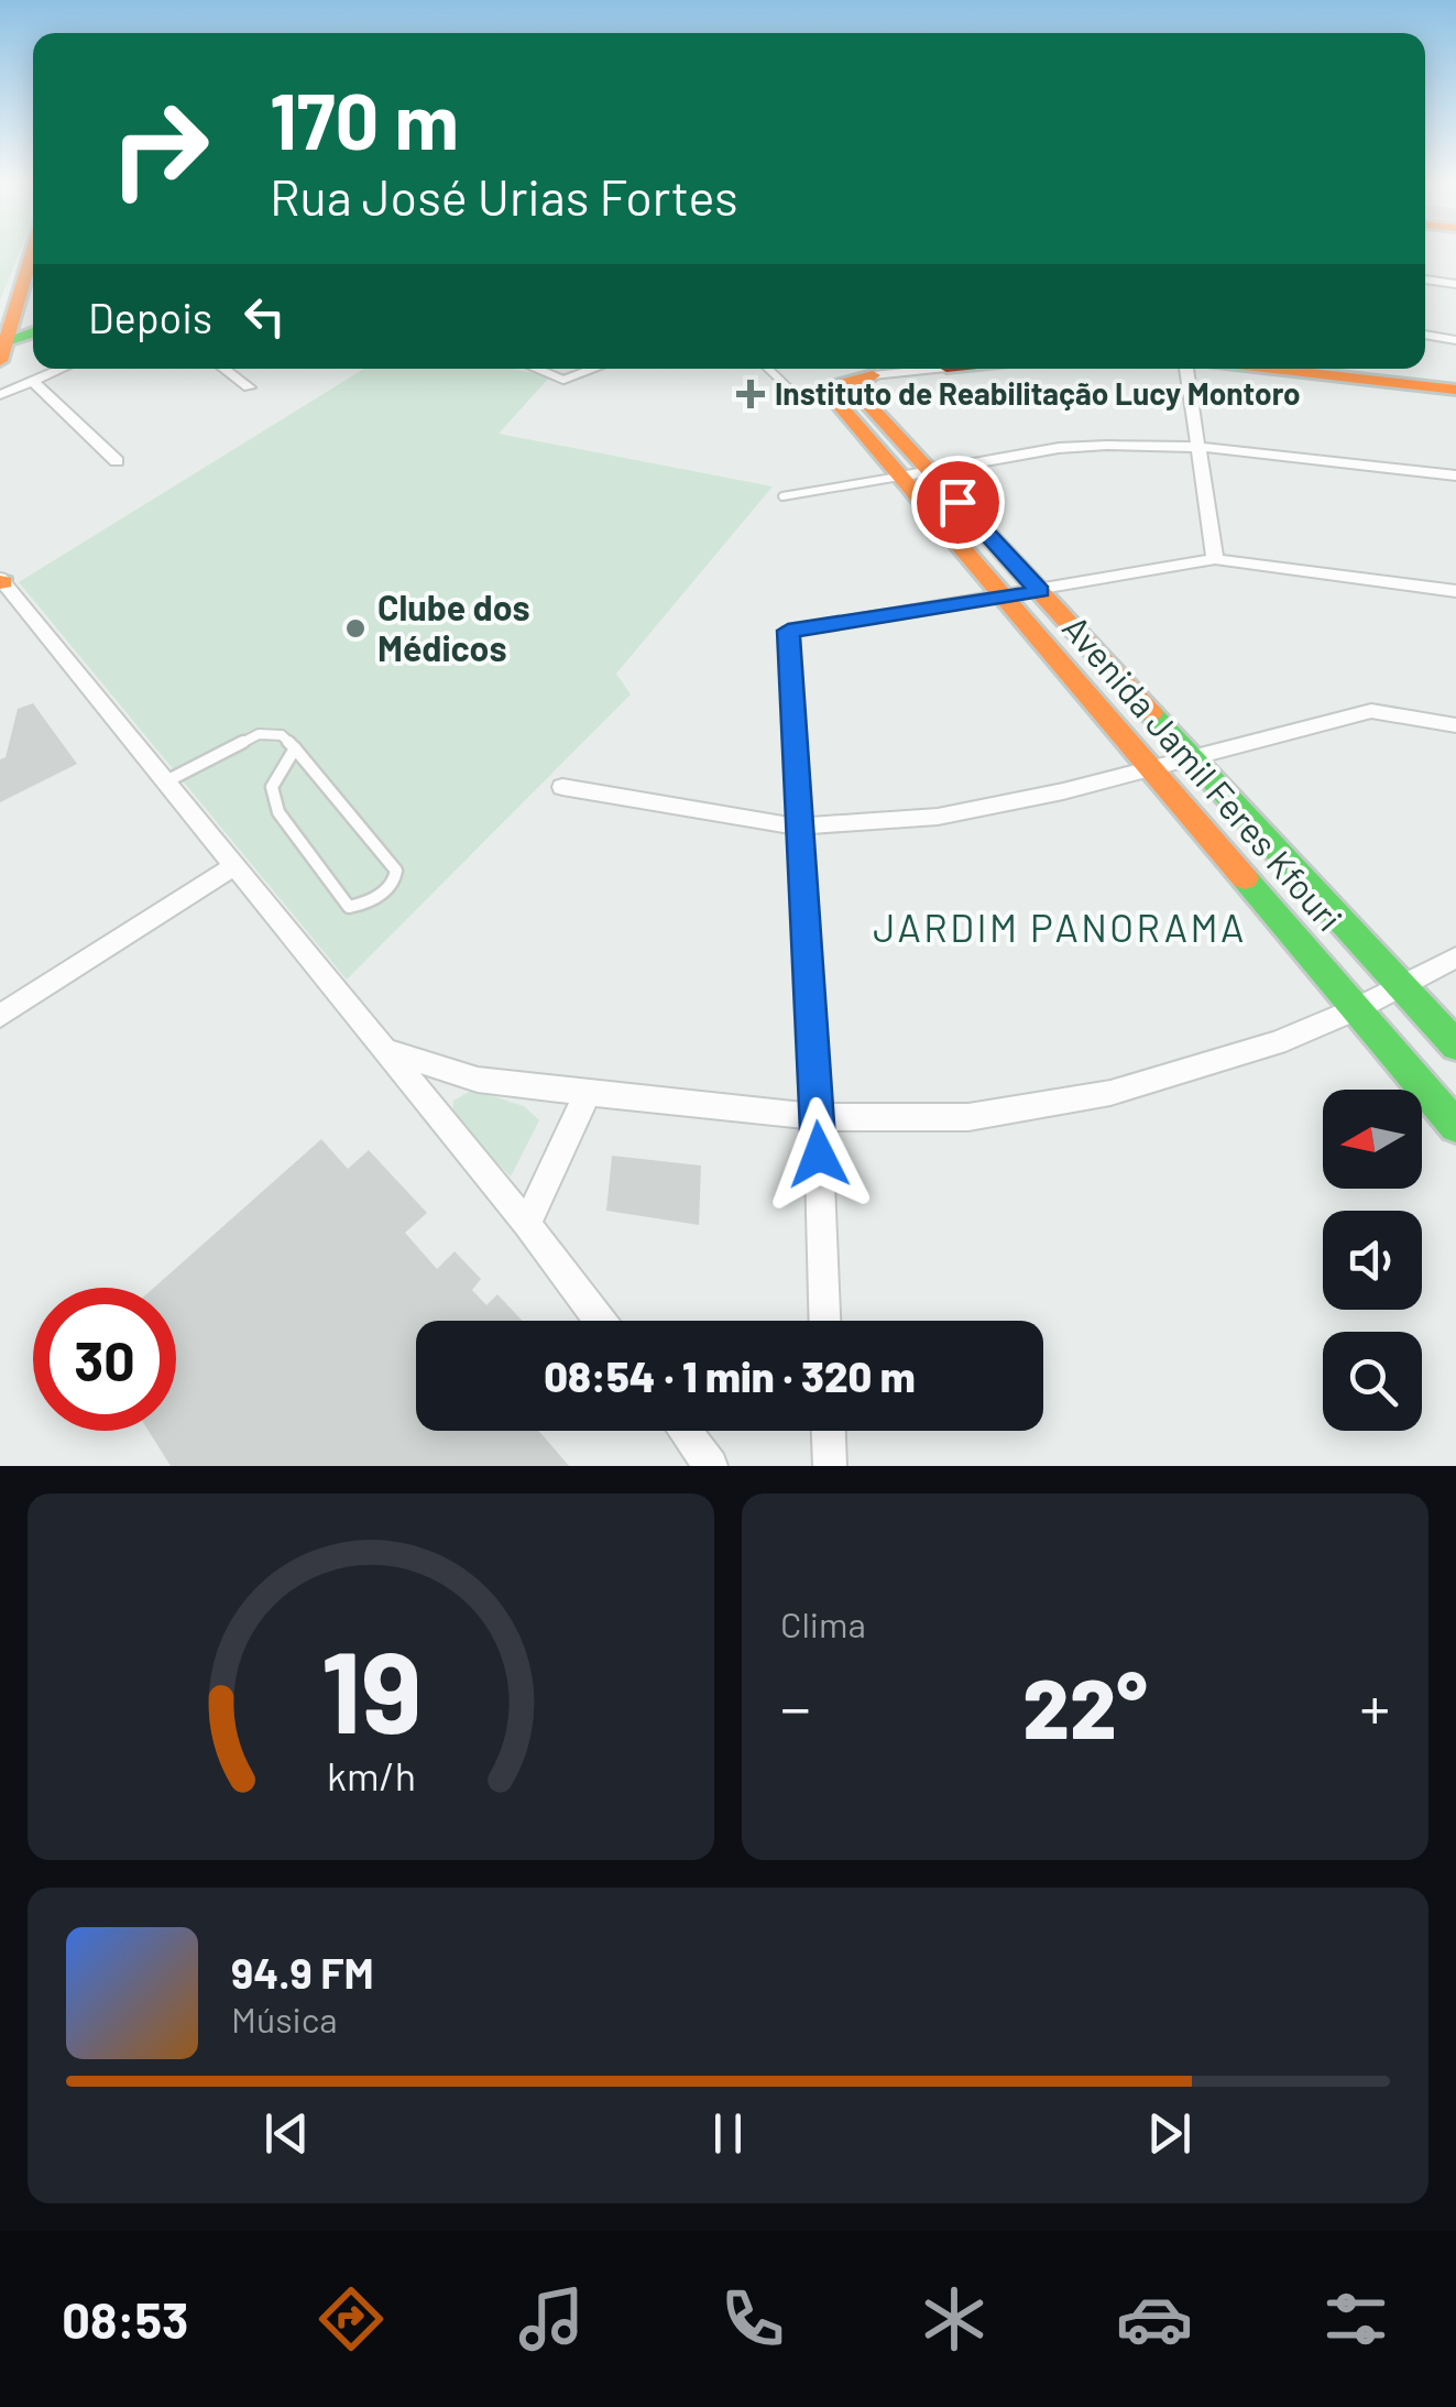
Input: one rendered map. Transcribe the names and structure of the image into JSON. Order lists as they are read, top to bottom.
{
  "streets": {
    "street": ["Avenida Jamil Feres Kfouri"]
  },
  "districts": ["JARDIM PANORAMA"],
  "places": {
    "health": ["Instituto de Reabilitação Lucy Montoro"],
    "other": ["Clube dos Médicos"]
  },
  "north": "left",
  "page": {
    "turn": ["170 m", "Rua José Urias Fortes"],
    "then": "Depois",
    "limit": "30",
    "trip": "08:54 · 1 min · 320 m",
    "tile": "Clima",
    "heat": ["−", "22°", "+"],
    "song": ["94.9 FM", "Música"],
    "tabs": "08:53",
    "gauge": ["19", "km/h"]
  }
}
